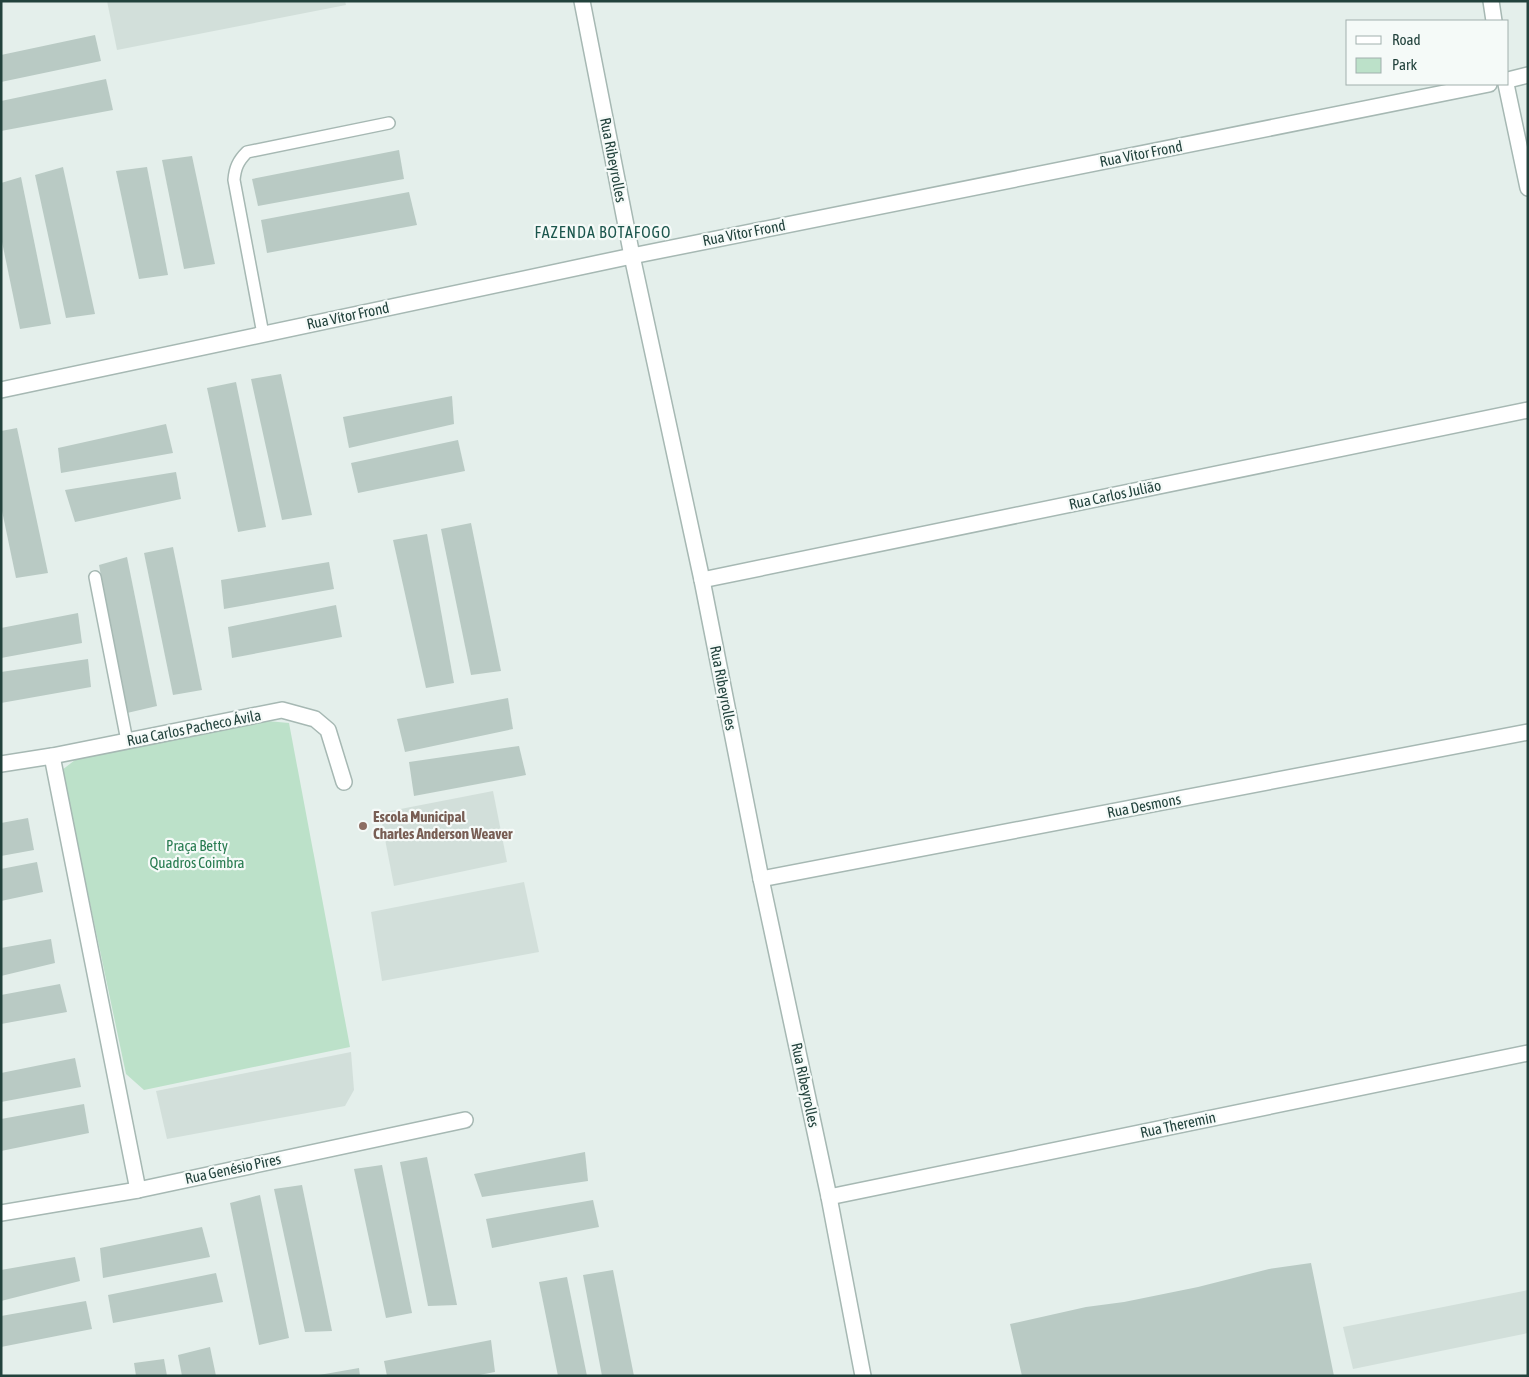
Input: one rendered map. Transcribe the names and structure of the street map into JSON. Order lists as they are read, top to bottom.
{
  "streets": {
    "street": [
      "Rua Vítor Frond",
      "Rua Ribeyrolles",
      "Rua Carlos Julião",
      "Rua Carlos Pacheco Ávila",
      "Rua Desmons",
      "Rua Theremin",
      "Rua Genésio Pires"
    ]
  },
  "crossings": [
    ["Rua Vítor Frond", "Rua Ribeyrolles"],
    ["Rua Ribeyrolles", "Rua Carlos Julião"],
    ["Rua Ribeyrolles", "Rua Desmons"],
    ["Rua Ribeyrolles", "Rua Theremin"]
  ],
  "districts": ["FAZENDA BOTAFOGO"],
  "parks": ["Praça Betty Quadros Coimbra"],
  "places": ["Escola Municipal Charles Anderson Weaver"],
  "legend": ["Road", "Park"]
}
